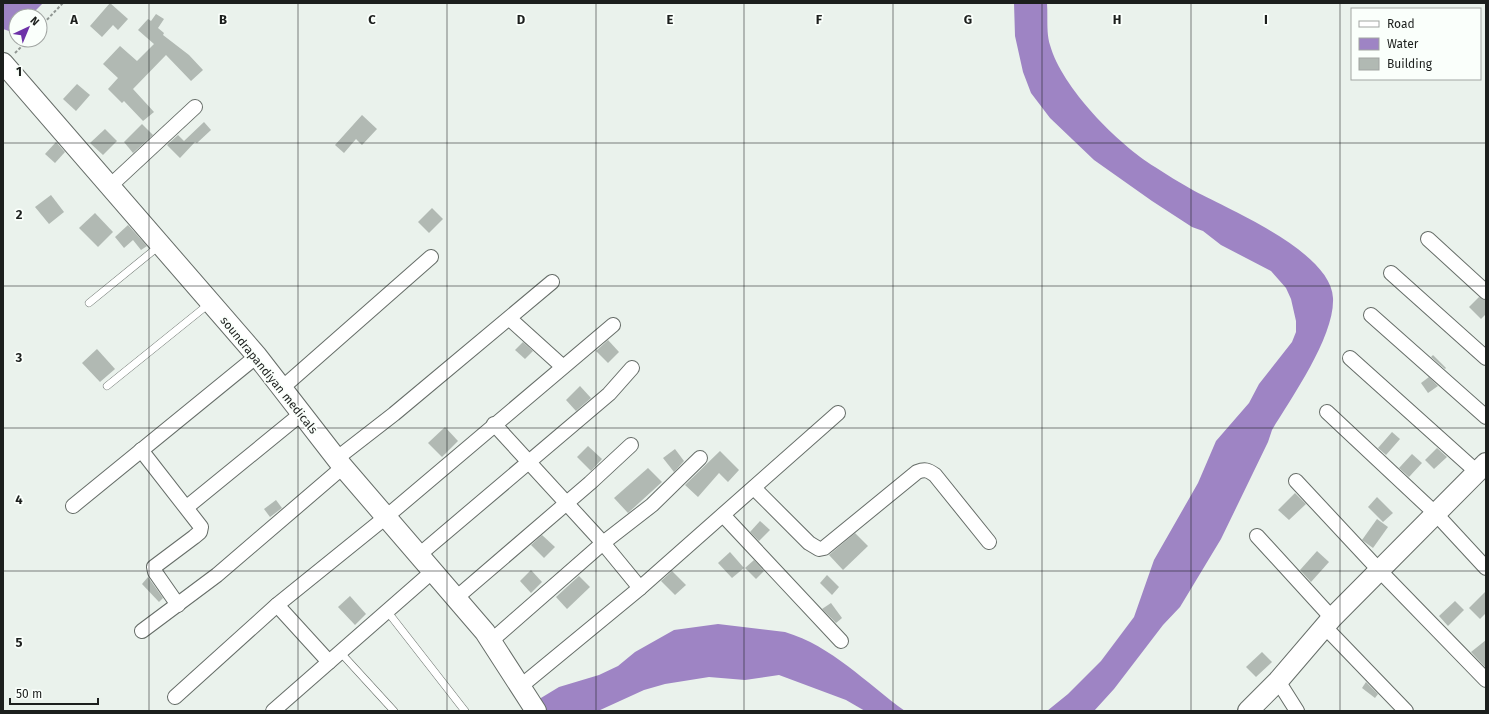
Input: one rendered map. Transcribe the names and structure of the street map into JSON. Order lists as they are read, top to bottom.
{
  "streets": {
    "main road": ["soundrapandiyan medicals"]
  },
  "legend": ["Road", "Water", "Building"],
  "scale_bar": "50 m",
  "north": "top right",
  "grid": {
    "columns": [
      "A",
      "B",
      "C",
      "D",
      "E",
      "F",
      "G",
      "H",
      "I"
    ],
    "rows": [
      "1",
      "2",
      "3",
      "4",
      "5"
    ]
  }
}
